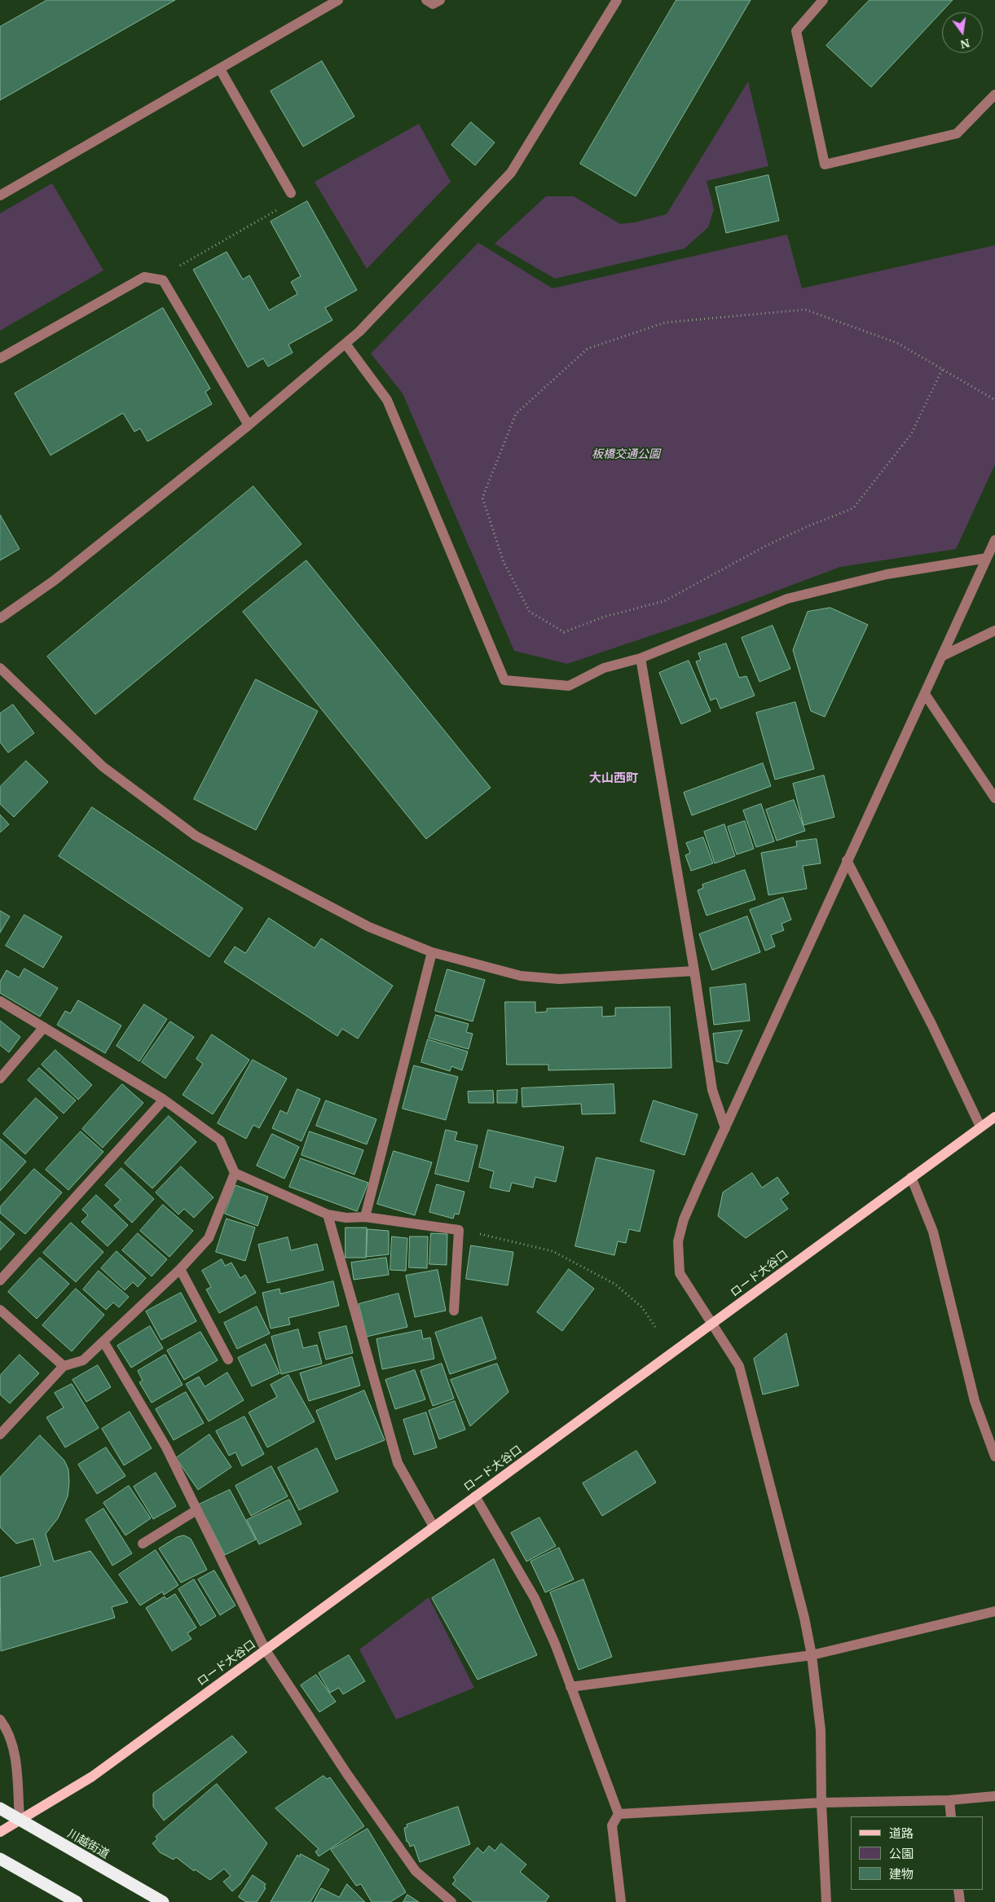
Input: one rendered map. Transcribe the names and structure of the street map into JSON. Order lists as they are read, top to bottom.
{
  "streets": {
    "highway": ["川越街道"],
    "main road": ["ロード大谷口"]
  },
  "crossings": [
    ["ロード大谷口", "川越街道"]
  ],
  "districts": ["大山西町"],
  "parks": ["板橋交通公園"],
  "legend": ["道路", "公園", "建物"],
  "north": "bottom"
}
